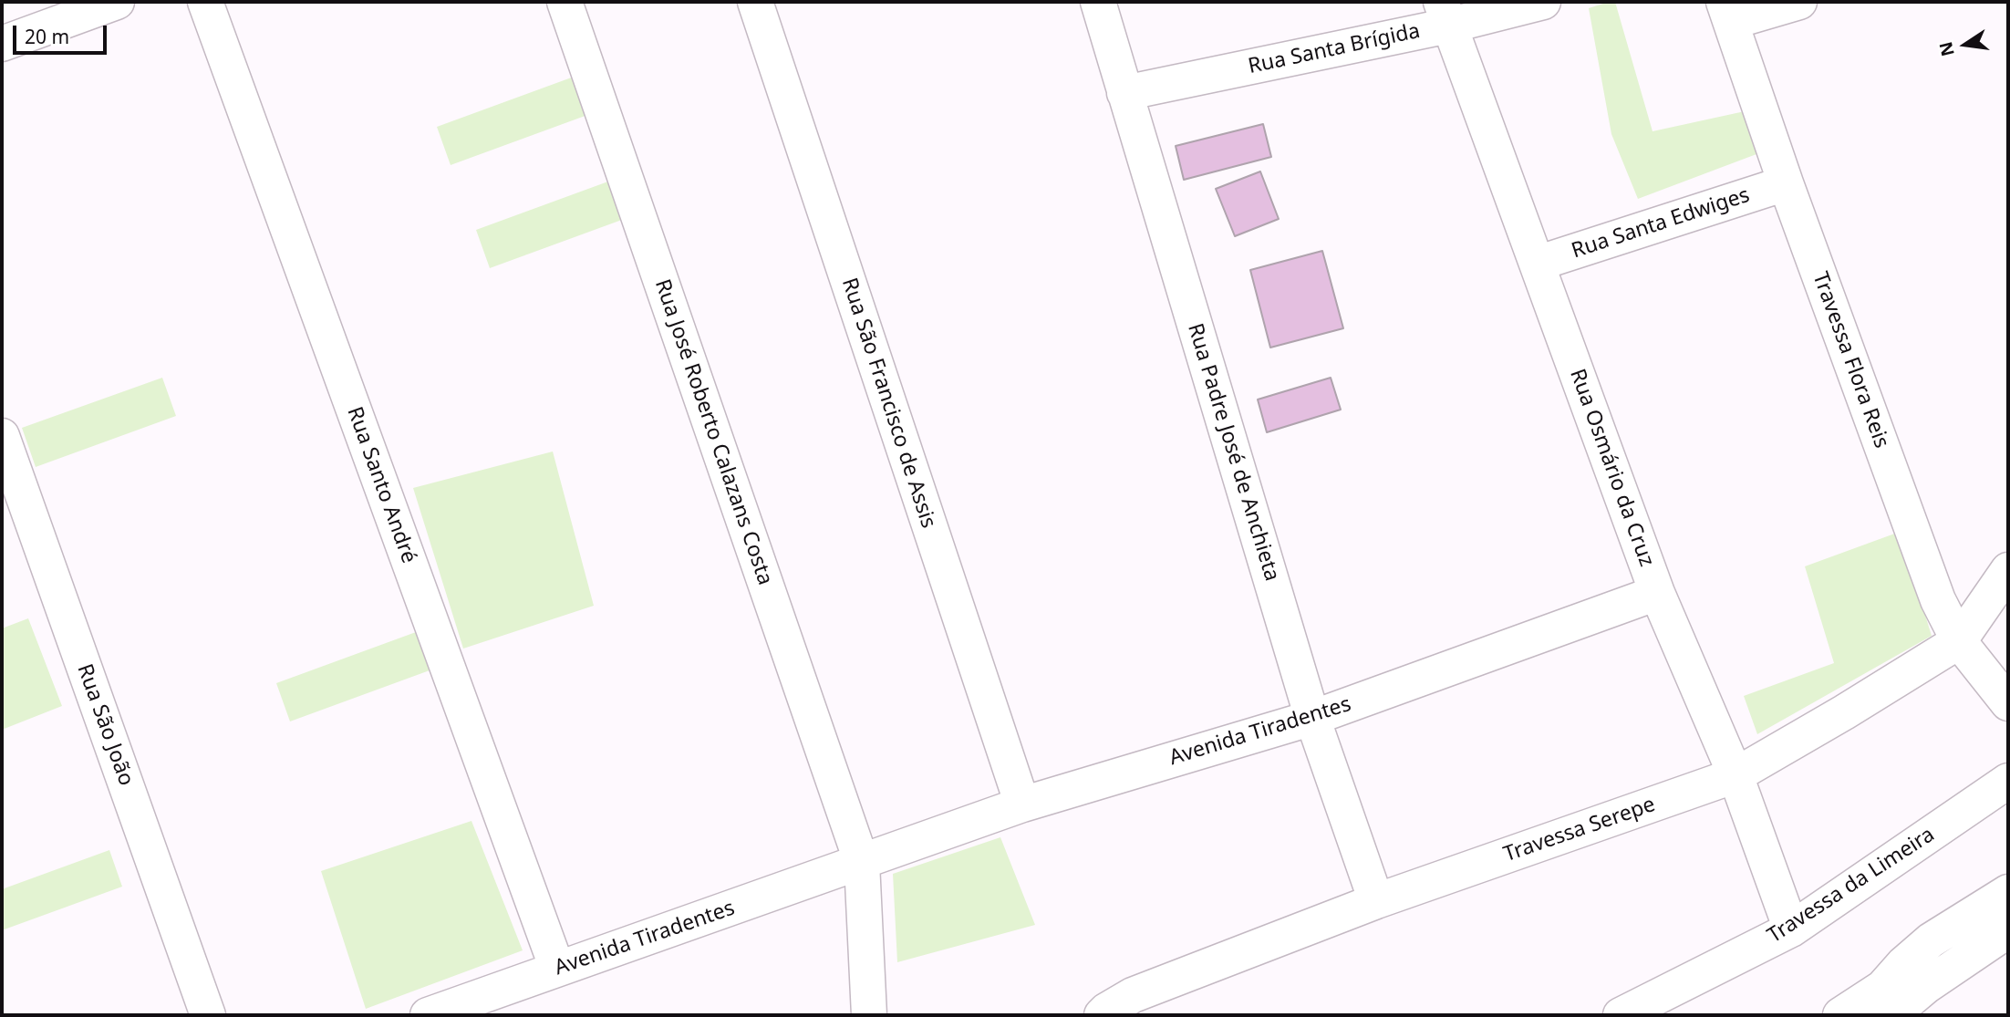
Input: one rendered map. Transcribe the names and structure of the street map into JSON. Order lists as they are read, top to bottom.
{
  "streets": {
    "street": [
      "Rua Santa Brígida",
      "Rua Santa Edwiges",
      "Travessa Flora Reis",
      "Rua São Francisco de Assis",
      "Rua José Roberto Calazans Costa",
      "Rua Padre José de Anchieta",
      "Rua Osmário da Cruz",
      "Rua Santo André",
      "Rua São João",
      "Avenida Tiradentes",
      "Travessa Serepe",
      "Travessa da Limeira"
    ]
  },
  "crossings": [
    ["Rua Santa Brígida", "Rua Padre José de Anchieta"],
    ["Rua Santa Brígida", "Rua Osmário da Cruz"],
    ["Rua Santa Edwiges", "Travessa Flora Reis"],
    ["Rua Santa Edwiges", "Rua Osmário da Cruz"],
    ["Travessa Flora Reis", "Travessa Serepe"],
    ["Rua São Francisco de Assis", "Avenida Tiradentes"],
    ["Rua José Roberto Calazans Costa", "Avenida Tiradentes"],
    ["Rua Padre José de Anchieta", "Avenida Tiradentes"],
    ["Rua Padre José de Anchieta", "Travessa Serepe"],
    ["Rua Osmário da Cruz", "Avenida Tiradentes"],
    ["Rua Osmário da Cruz", "Travessa Serepe"],
    ["Rua Osmário da Cruz", "Travessa da Limeira"],
    ["Rua Santo André", "Avenida Tiradentes"]
  ],
  "scale_bar": "20 m",
  "north": "left"
}
